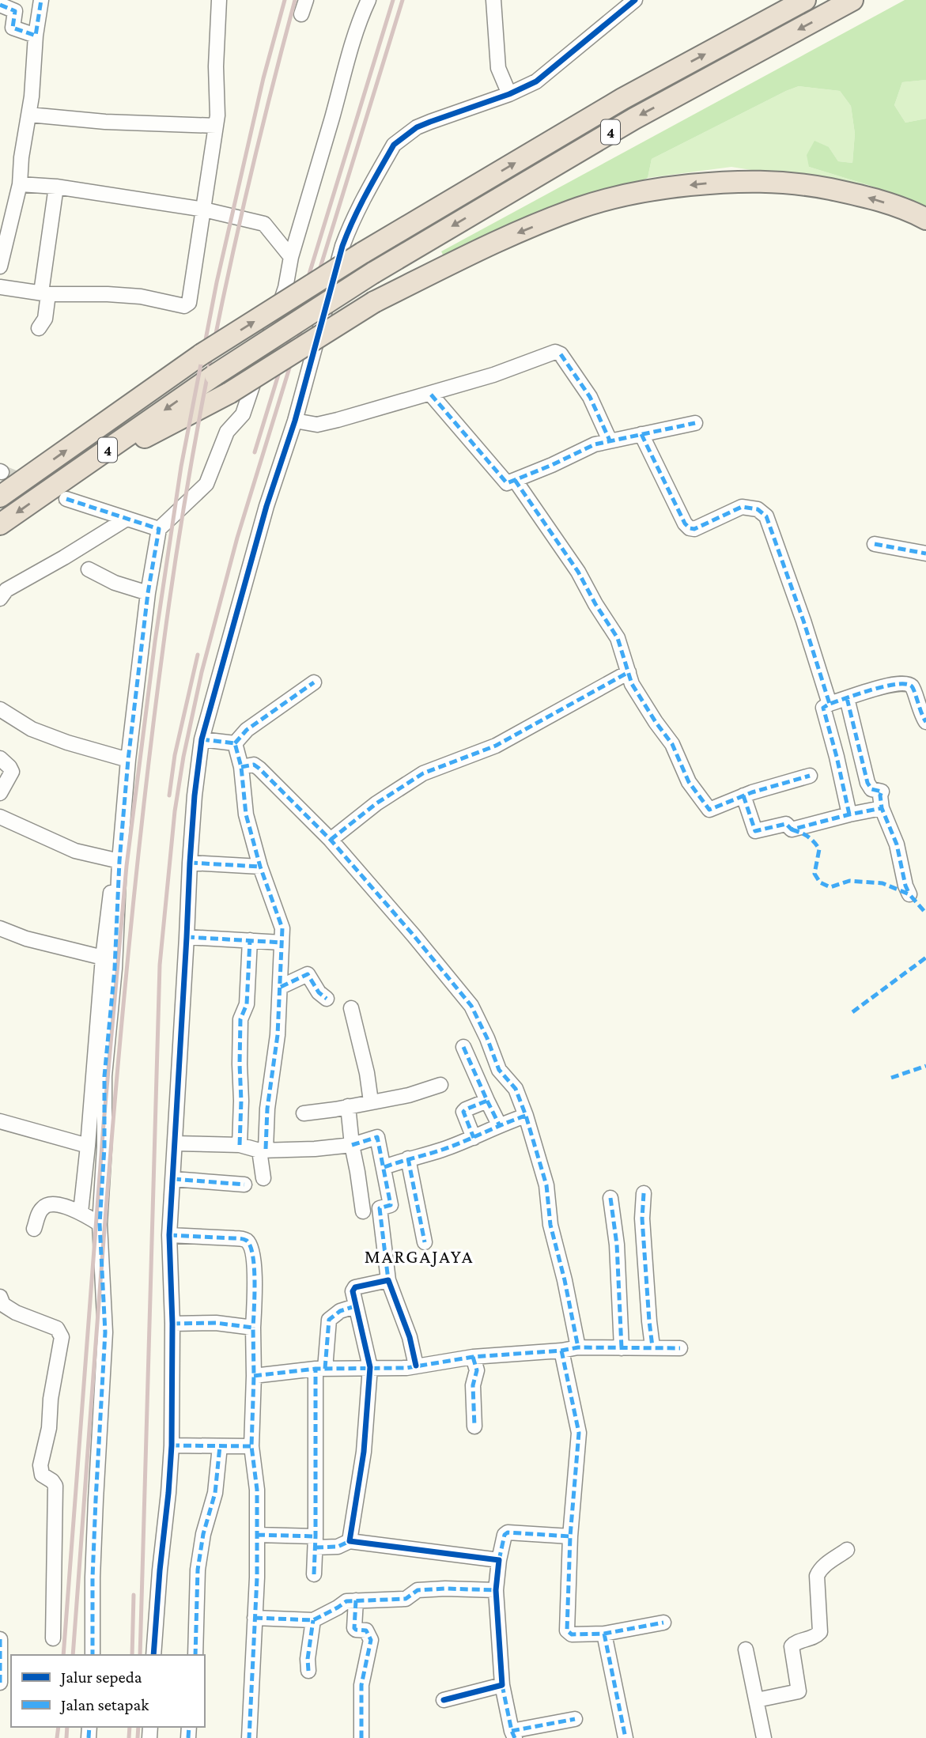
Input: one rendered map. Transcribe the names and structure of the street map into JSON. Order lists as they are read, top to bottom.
{
  "streets": {
    "highway": ["4"]
  },
  "districts": ["MARGAJAYA"],
  "legend": ["Jalur sepeda", "Jalan setapak"]
}
